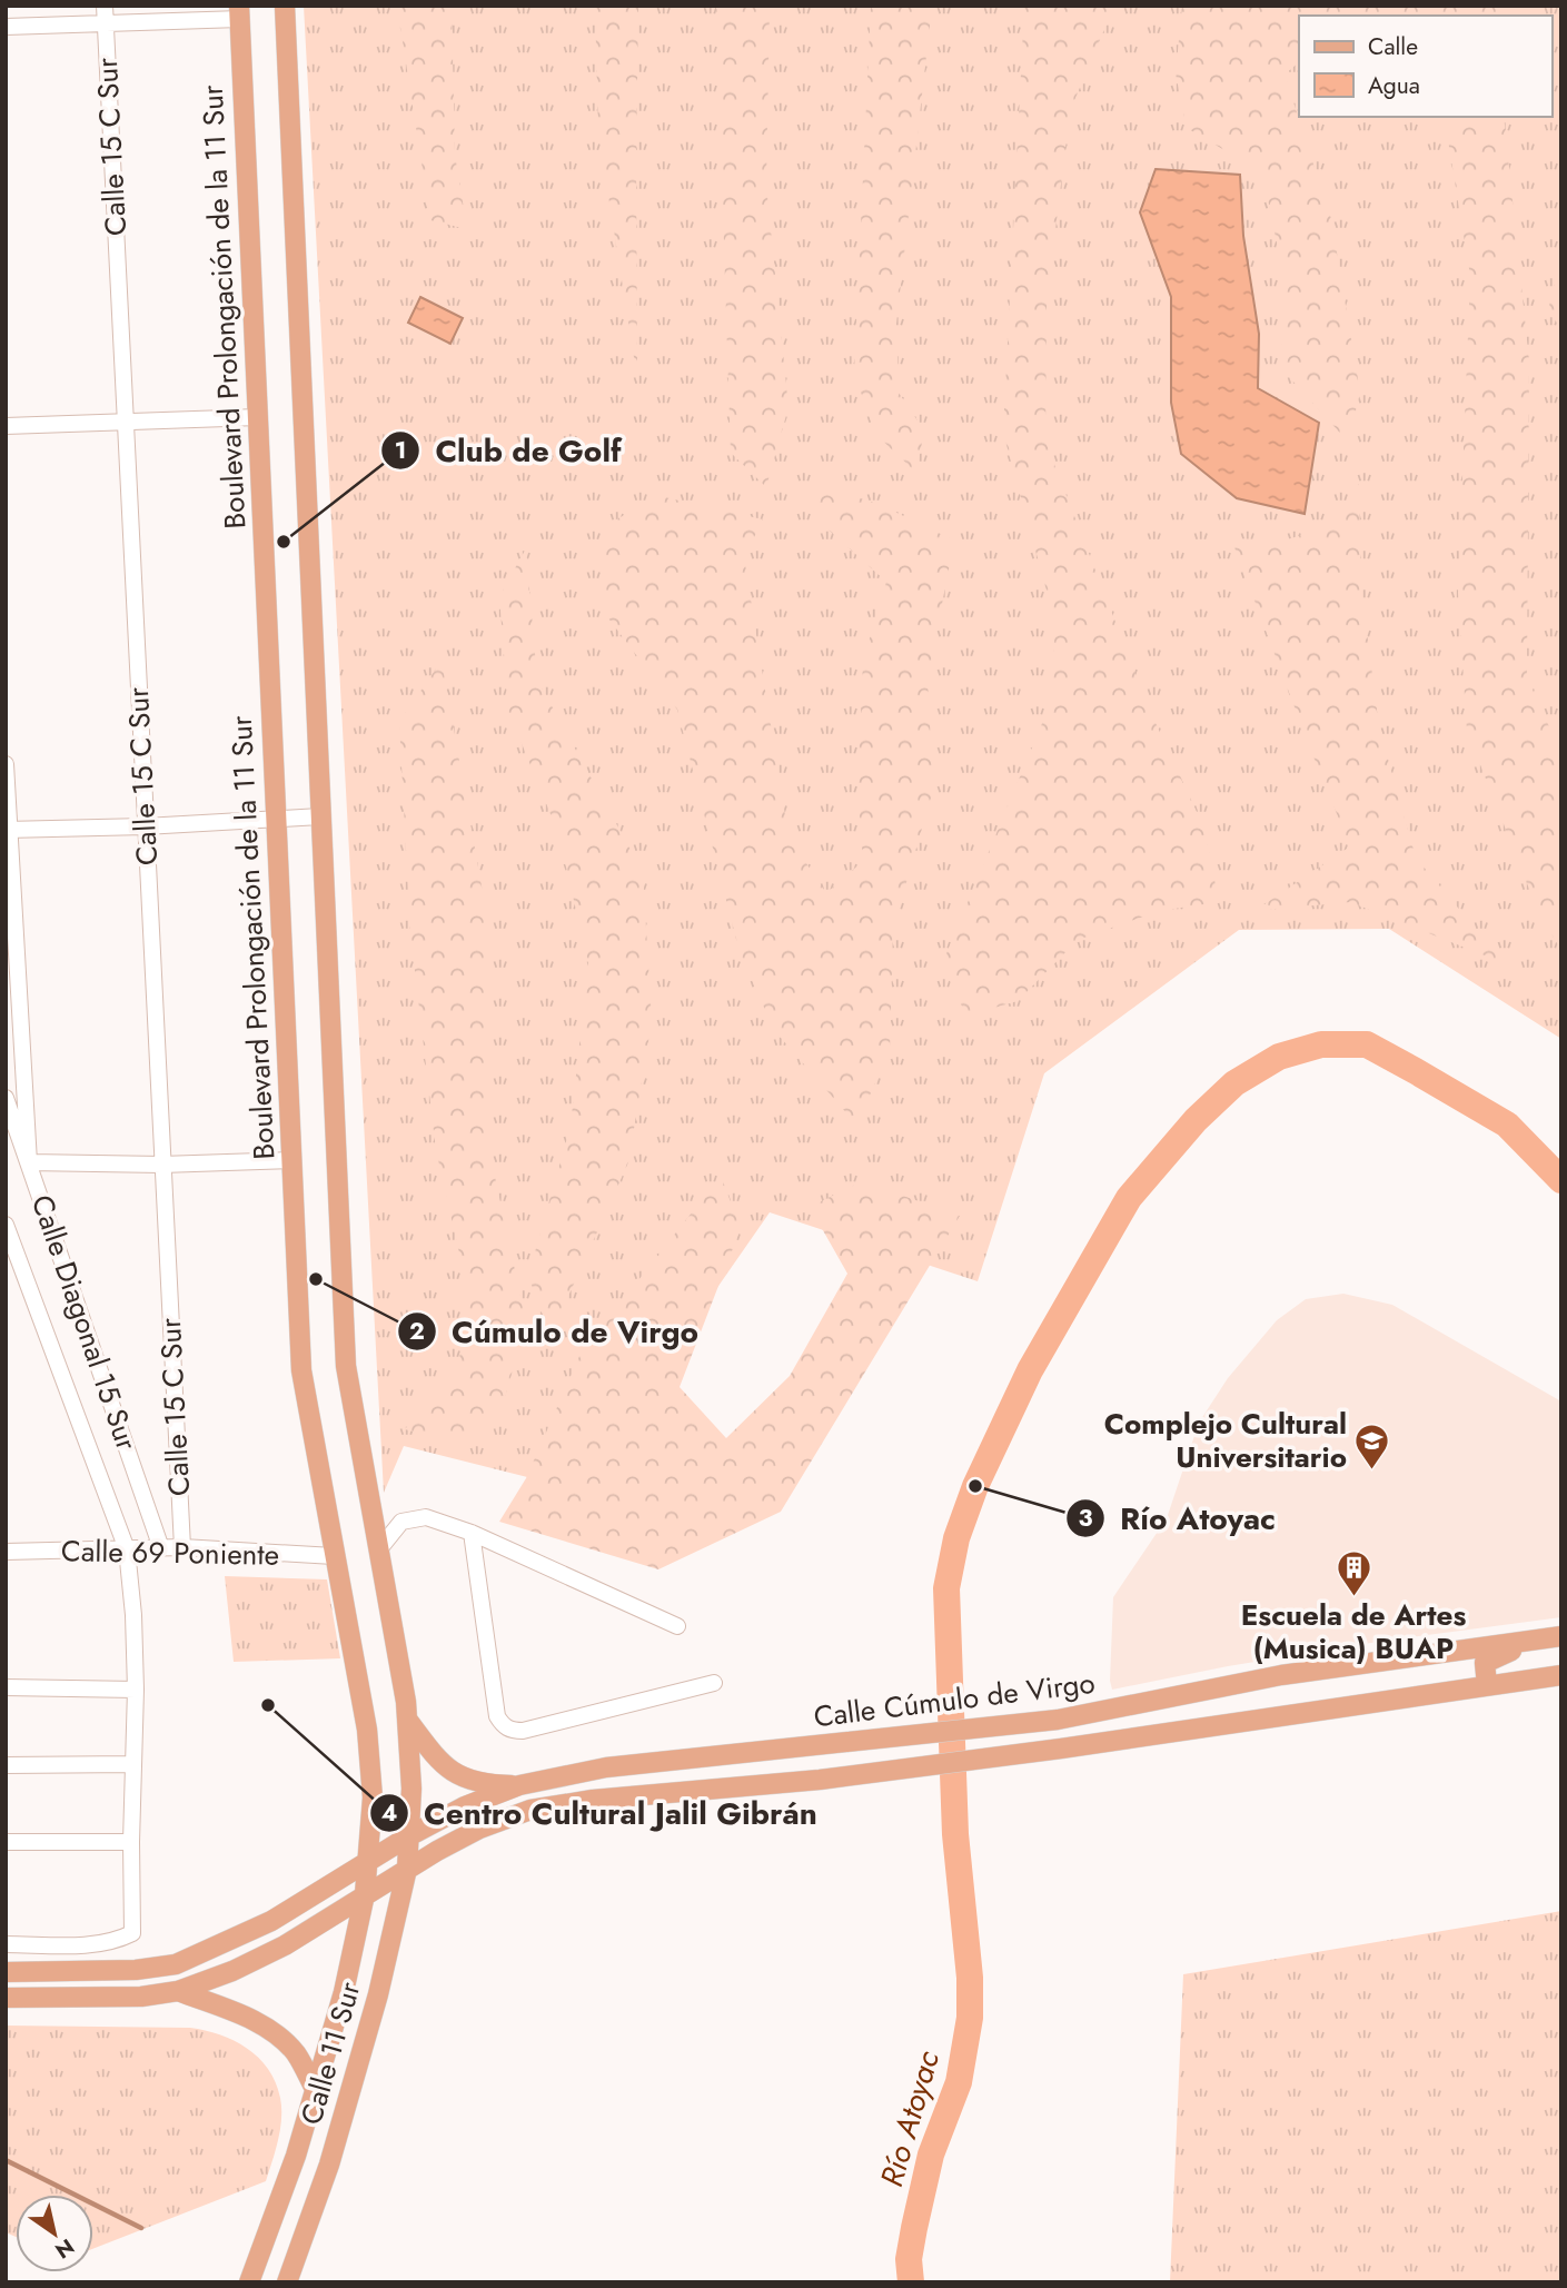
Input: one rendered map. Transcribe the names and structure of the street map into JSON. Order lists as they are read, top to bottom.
{
  "streets": {
    "main road": ["Boulevard Prolongación de la 11 Sur", "Calle Cúmulo de Virgo", "Calle 11 Sur"],
    "street": ["Calle 15 C Sur", "Calle Diagonal 15 Sur", "Calle 69 Poniente"]
  },
  "crossings": [
    ["Calle 15 C Sur", "Calle 69 Poniente"],
    ["Boulevard Prolongación de la 11 Sur", "Calle 69 Poniente"],
    ["Boulevard Prolongación de la 11 Sur", "Calle Cúmulo de Virgo"],
    ["Boulevard Prolongación de la 11 Sur", "Calle 11 Sur"],
    ["Calle Diagonal 15 Sur", "Calle 69 Poniente"],
    ["Calle Cúmulo de Virgo", "Calle 11 Sur"]
  ],
  "water": ["Río Atoyac"],
  "places": {
    "other": [
      "Club de Golf",
      "Cúmulo de Virgo",
      "Río Atoyac",
      "Centro Cultural Jalil Gibrán"
    ],
    "school or university": ["Complejo Cultural Universitario"],
    "building": ["Escuela de Artes (Musica) BUAP"]
  },
  "legend": ["Calle", "Agua"],
  "north": "bottom right"
}
